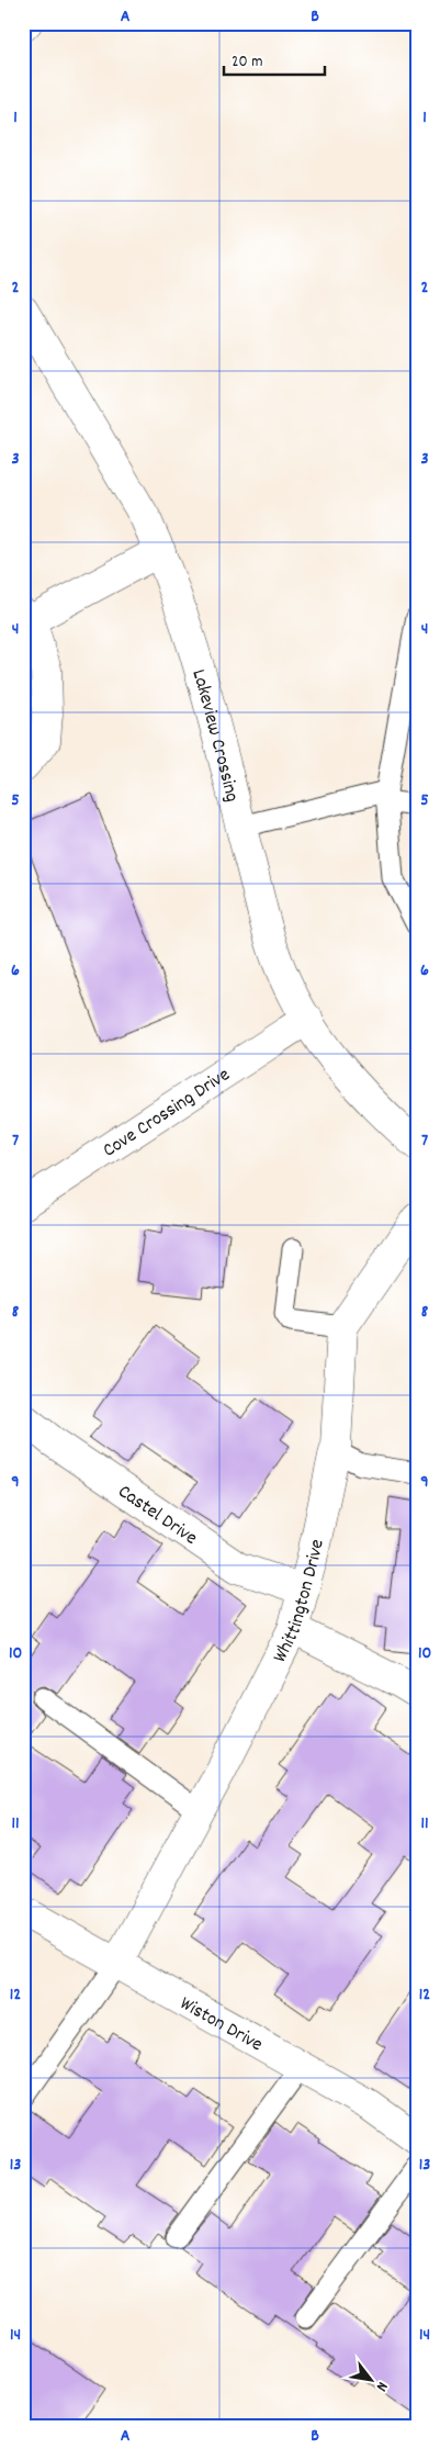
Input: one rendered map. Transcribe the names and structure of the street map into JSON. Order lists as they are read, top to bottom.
{
  "streets": {
    "street": [
      "Lakeview Crossing",
      "Cove Crossing Drive",
      "Castel Drive",
      "Whittington Drive",
      "Wiston Drive"
    ]
  },
  "crossings": [
    ["Lakeview Crossing", "Cove Crossing Drive"],
    ["Castel Drive", "Whittington Drive"],
    ["Whittington Drive", "Wiston Drive"]
  ],
  "scale_bar": "20 m",
  "north": "bottom right",
  "grid": {
    "columns": ["A", "B"],
    "rows": [
      "1",
      "2",
      "3",
      "4",
      "5",
      "6",
      "7",
      "8",
      "9",
      "10",
      "11",
      "12",
      "13",
      "14"
    ]
  }
}
